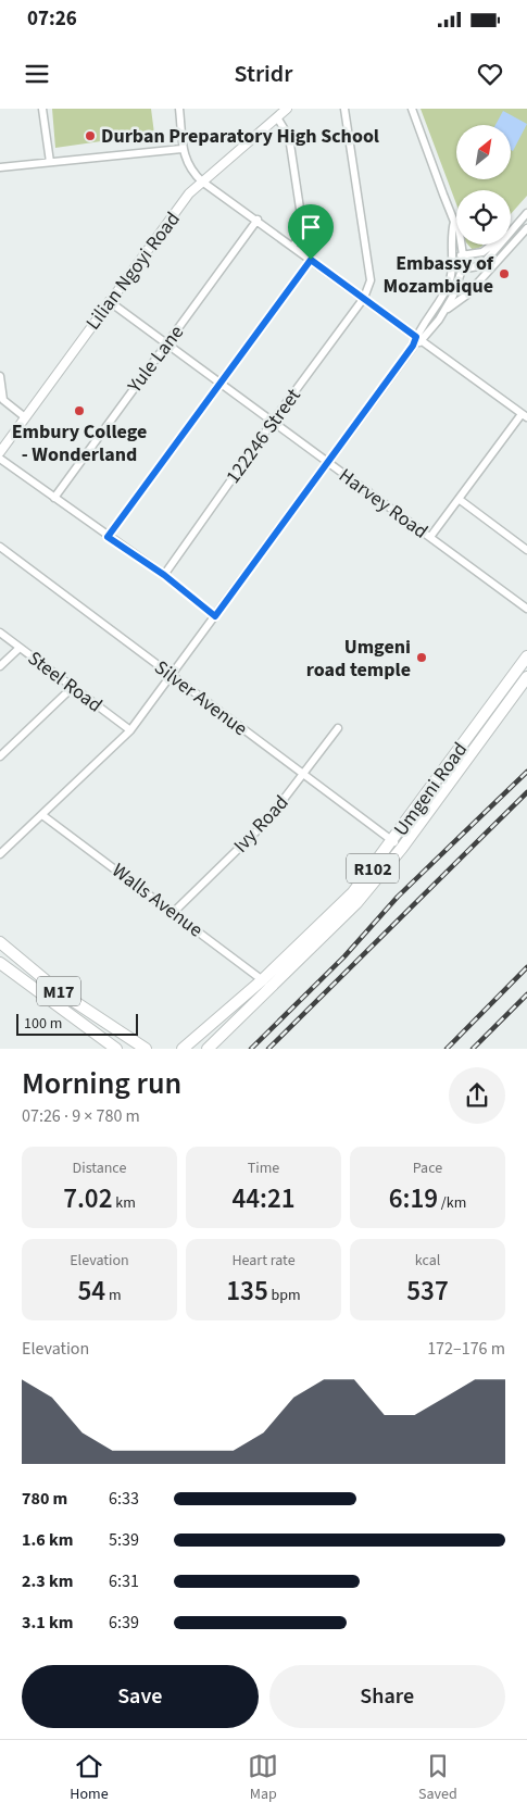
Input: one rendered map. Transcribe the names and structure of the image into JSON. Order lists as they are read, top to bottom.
{
  "streets": {
    "main road": ["Umgeni Road", "R102", "M17"],
    "street": [
      "Lilian Ngoyi Road",
      "Yule Lane",
      "122246 Street",
      "Harvey Road",
      "Steel Road",
      "Silver Avenue",
      "Ivy Road",
      "Walls Avenue"
    ]
  },
  "crossings": [
    ["Lilian Ngoyi Road", "Harvey Road"],
    ["Yule Lane", "Harvey Road"],
    ["122246 Street", "Harvey Road"],
    ["Silver Avenue", "Umgeni Road"],
    ["Silver Avenue", "Ivy Road"],
    ["Umgeni Road", "Walls Avenue"],
    ["Ivy Road", "Walls Avenue"]
  ],
  "places": [
    "Durban Preparatory High School",
    "Embassy of Mozambique",
    "Embury College - Wonderland",
    "Umgeni road temple"
  ],
  "scale_bar": "100 m",
  "north": "top right",
  "page": {
    "status": "07:26",
    "header": "Stridr",
    "scale": "100 m",
    "heading": ["Morning run", "07:26 · 9 × 780 m"],
    "stats": [
      ["Distance", "7.02 km"],
      ["Time", "44:21"],
      ["Pace", "6:19 /km"],
      ["Elevation", "54 m"],
      ["Heart rate", "135 bpm"],
      ["kcal", "537"]
    ],
    "chart": ["Elevation", "172–176 m"],
    "list": [
      {
        "name": "780 m",
        "note": "6:33"
      },
      {
        "name": "1.6 km",
        "note": "5:39"
      },
      {
        "name": "2.3 km",
        "note": "6:31"
      },
      {
        "name": "3.1 km",
        "note": "6:39"
      }
    ],
    "buttons": ["Save", "Share"],
    "tabs": ["Home", "Map", "Saved"]
  }
}
